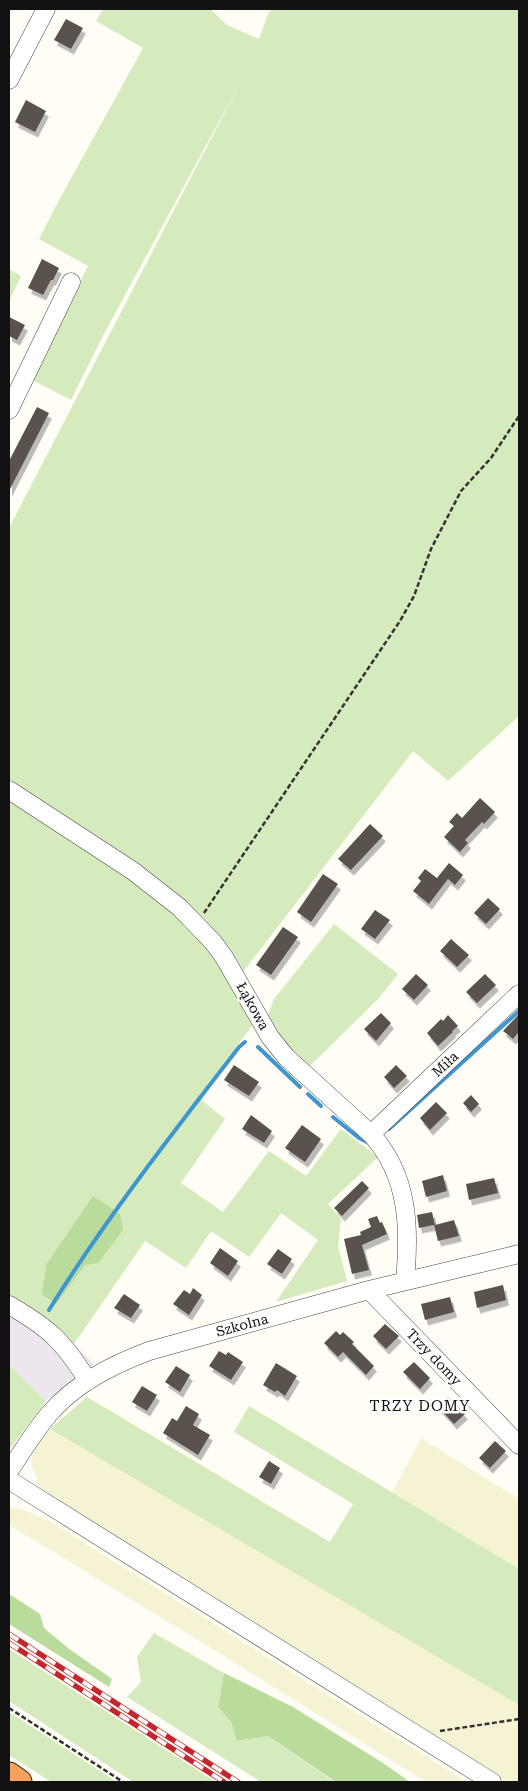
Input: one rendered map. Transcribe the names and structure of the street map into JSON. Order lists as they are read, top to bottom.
{
  "streets": {
    "street": [
      "Łąkowa",
      "Miła",
      "Szkolna",
      "Trzy domy"
    ]
  },
  "crossings": [
    ["Łąkowa", "Miła"],
    ["Łąkowa", "Szkolna"],
    ["Szkolna", "Trzy domy"]
  ],
  "districts": ["TRZY DOMY"]
}
